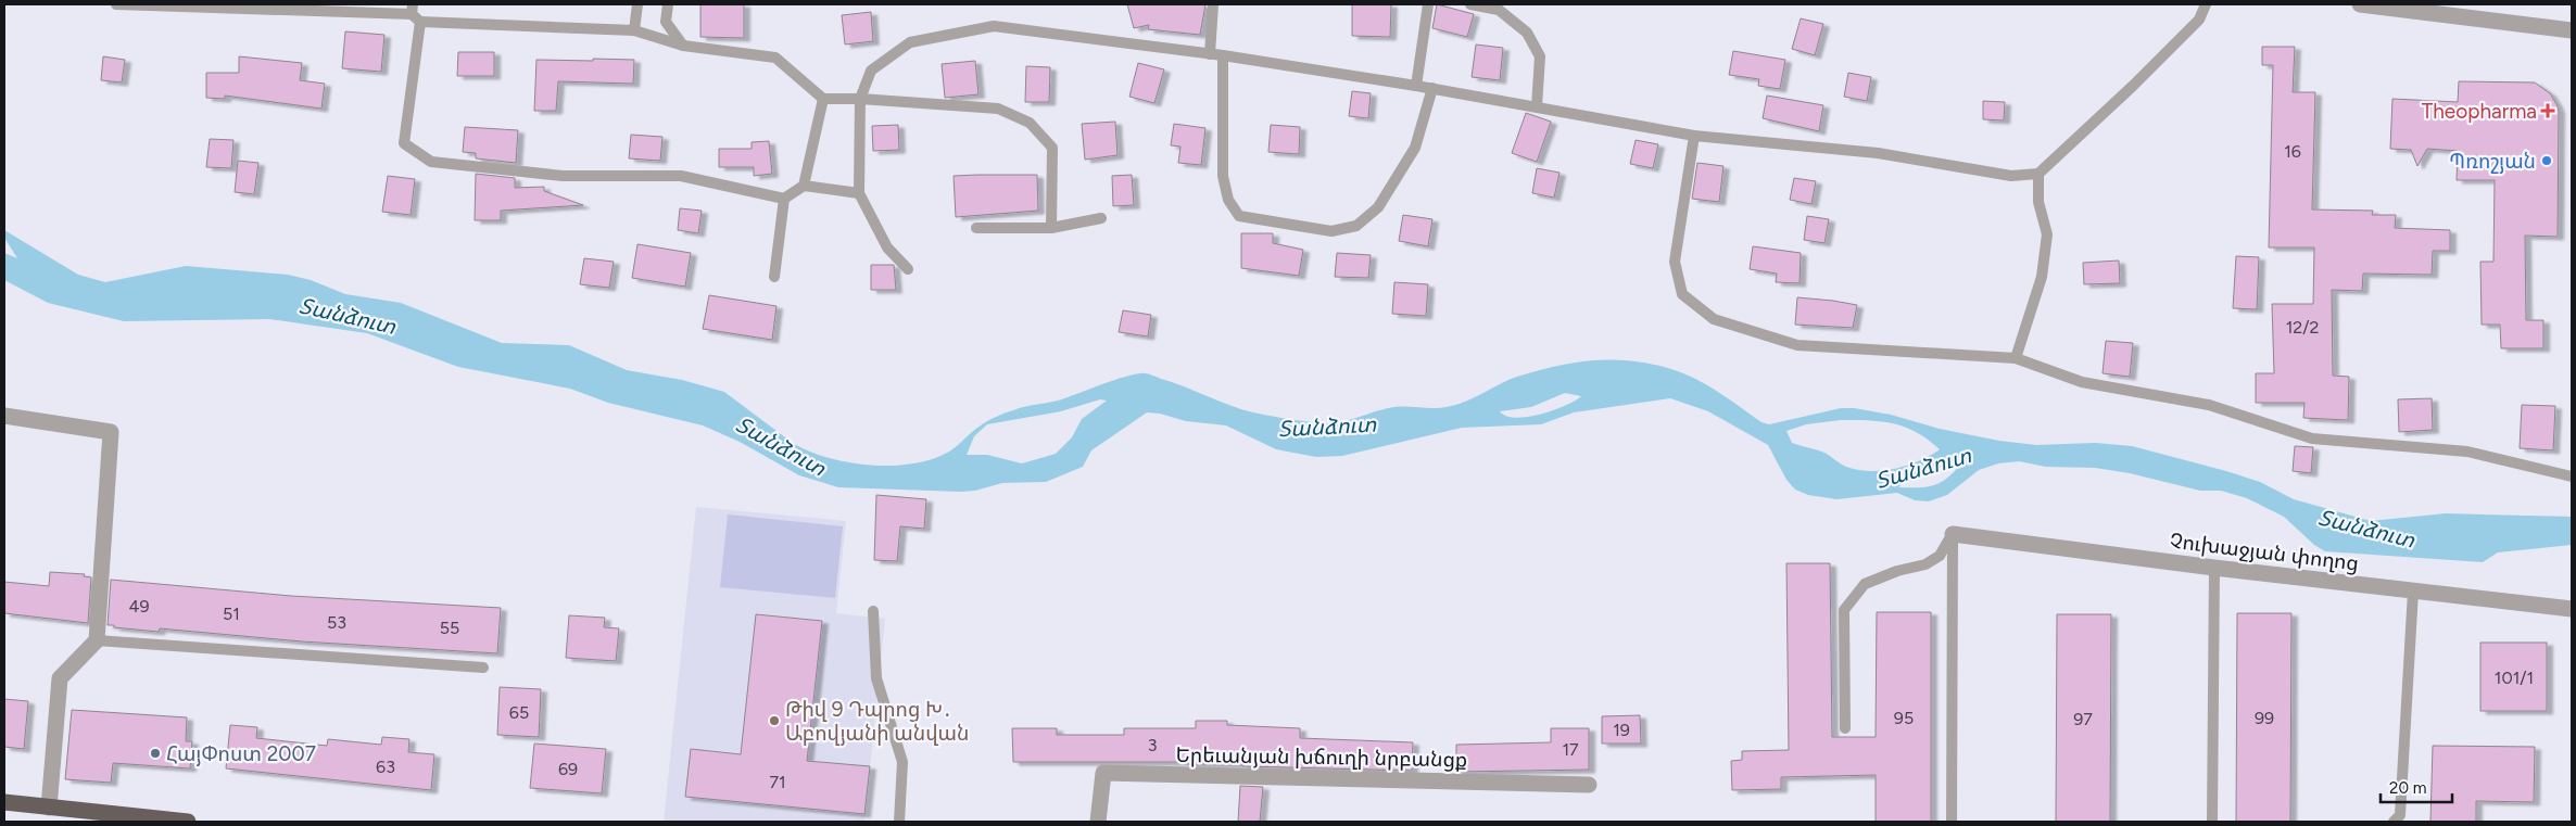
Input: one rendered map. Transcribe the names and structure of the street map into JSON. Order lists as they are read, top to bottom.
{
  "streets": {
    "street": ["Չուխաջյան փողոց", "Երեւանյան խճուղի նրբանցք"]
  },
  "water": ["Տանձուտ"],
  "places": {
    "health": ["Theopharma"],
    "other": ["Պռոշյան", "Թիվ 9 Դպրոց Խ․ Աբովյանի անվան", "ՀայՓոստ 2007"]
  },
  "house_numbers": [
    "16",
    "12/2",
    "49",
    "51",
    "53",
    "55",
    "101/1",
    "65",
    "95",
    "99",
    "97",
    "19",
    "3",
    "17",
    "63",
    "69",
    "71"
  ],
  "scale_bar": "20 m"
}
